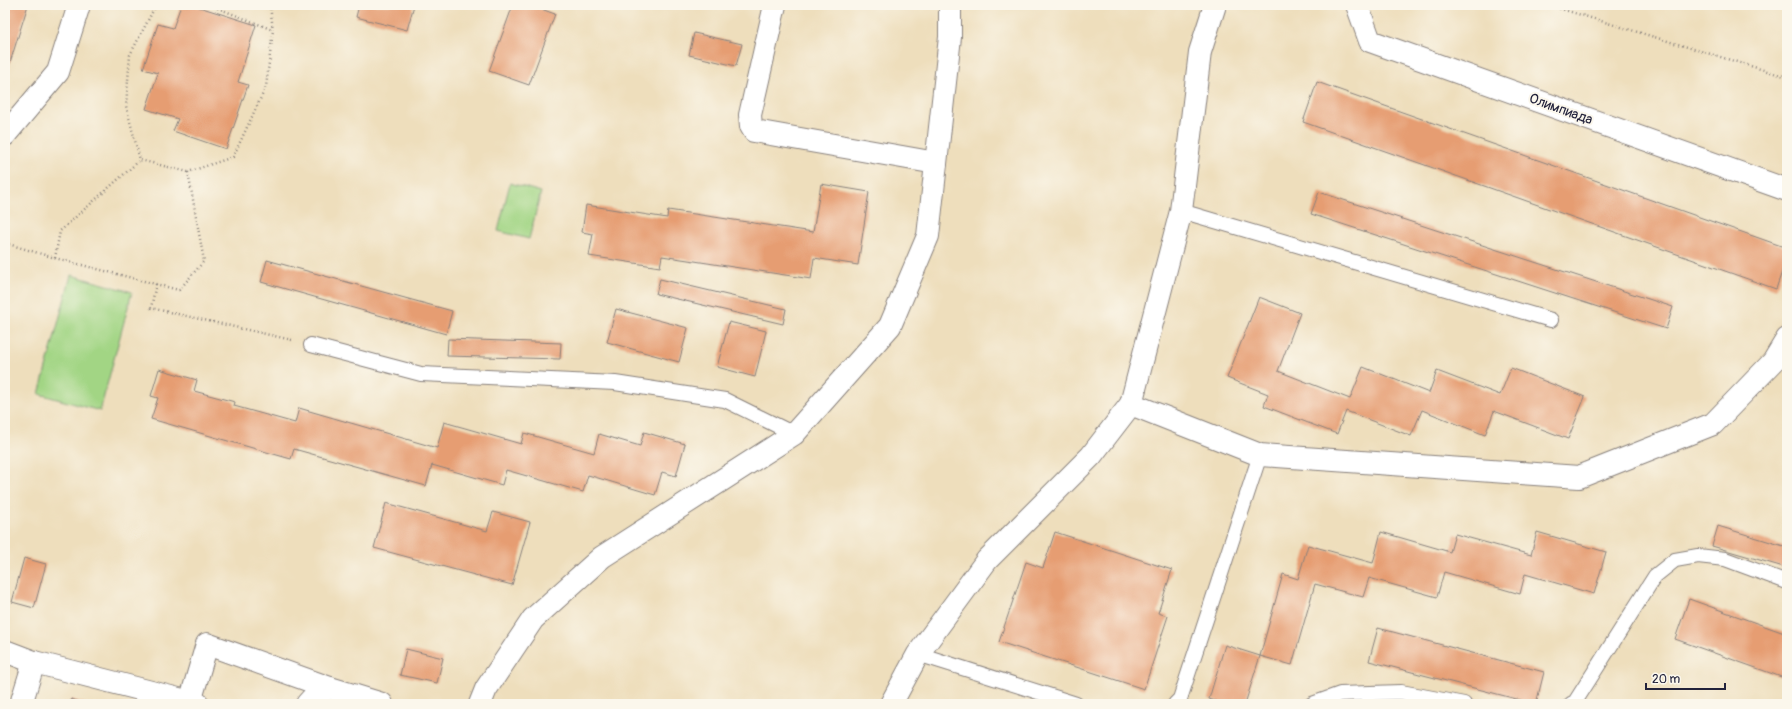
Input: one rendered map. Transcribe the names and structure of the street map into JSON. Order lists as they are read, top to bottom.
{
  "streets": {
    "street": ["Олимпиада"]
  },
  "scale_bar": "20 m"
}
